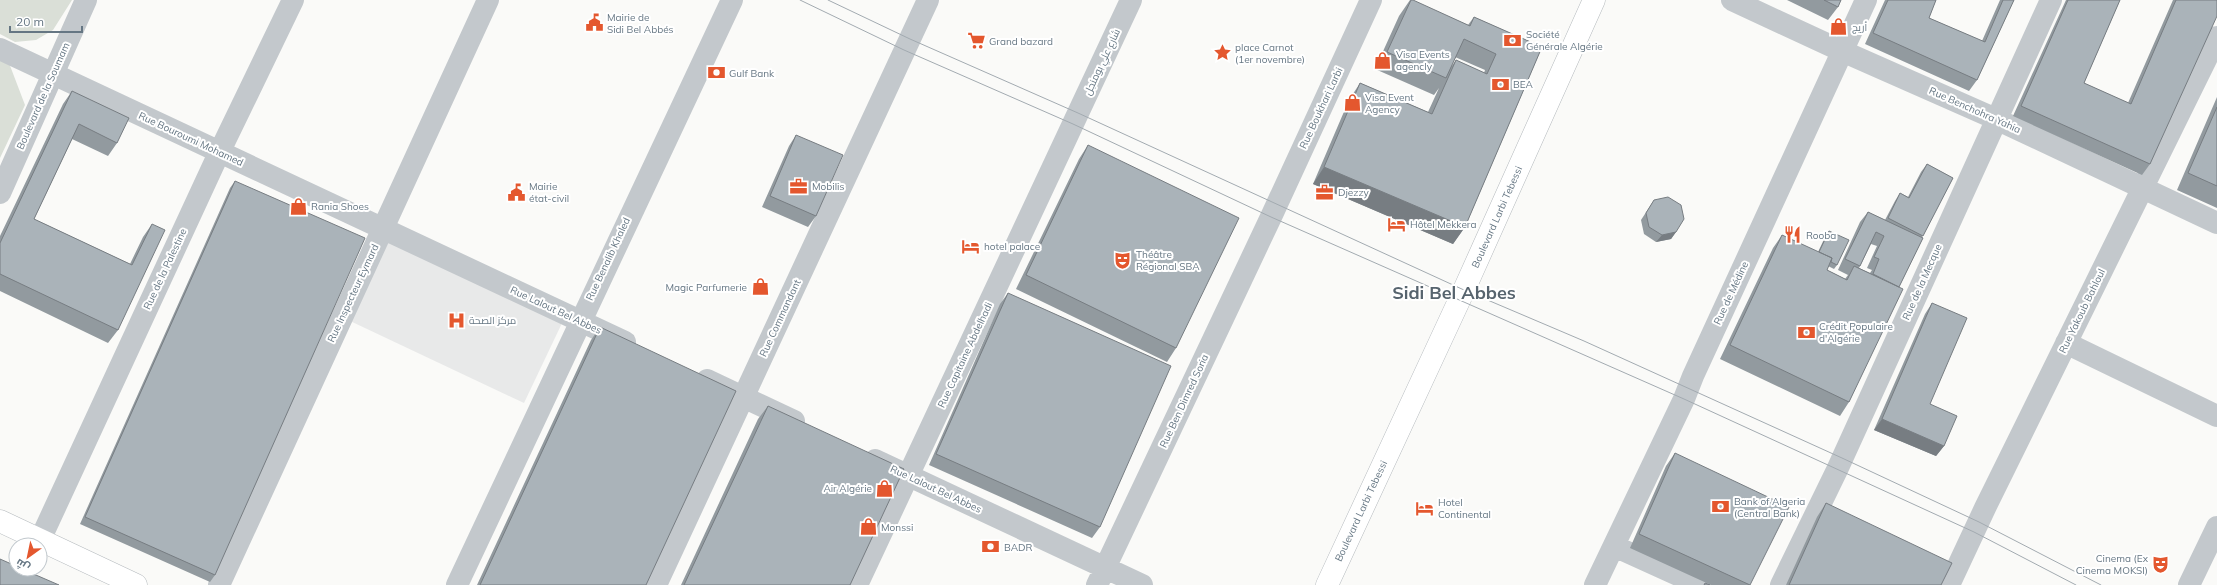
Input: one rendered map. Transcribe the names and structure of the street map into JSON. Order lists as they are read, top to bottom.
{
  "streets": {
    "main road": ["Boulevard Larbi Tebessi"],
    "street": [
      "شارع علي بومنجل",
      "Boulevard de la Soumam",
      "Rue Boukhari Larbi",
      "Rue Benchohra Yahia",
      "Rue Bouroumi Mohamed",
      "Rue Benalib Khaled",
      "Rue de la Palestine",
      "Rue de la Mecque",
      "Rue Inspecteur Eymard",
      "Rue de Médine",
      "Rue Lalout Bel Abbes",
      "Rue Yakoub Bahloul",
      "Rue Commandant",
      "Rue Capitaine Abdelhadi",
      "Rue Ben Dimred Soria"
    ]
  },
  "crossings": [
    ["شارع علي بومنجل", "Rue Capitaine Abdelhadi"],
    ["Boulevard de la Soumam", "Rue Bouroumi Mohamed"],
    ["Rue Boukhari Larbi", "Rue Ben Dimred Soria"],
    ["Rue Benchohra Yahia", "Rue de la Mecque"],
    ["Rue Benchohra Yahia", "Rue de Médine"],
    ["Rue Benchohra Yahia", "Rue Yakoub Bahloul"],
    ["Rue Bouroumi Mohamed", "Rue de la Palestine"],
    ["Rue Bouroumi Mohamed", "Rue Inspecteur Eymard"],
    ["Rue Bouroumi Mohamed", "Rue Lalout Bel Abbes"],
    ["Rue Benalib Khaled", "Rue Lalout Bel Abbes"],
    ["Rue Inspecteur Eymard", "Rue Lalout Bel Abbes"],
    ["Rue Lalout Bel Abbes", "Rue Capitaine Abdelhadi"],
    ["Rue Lalout Bel Abbes", "Rue Ben Dimred Soria"]
  ],
  "districts": ["Sidi Bel Abbes"],
  "places": {
    "public building": ["Mairie de Sidi Bel Abbés", "Mairie état-civil"],
    "shop": [
      "أريج",
      "Visa Events agencly",
      "Visa Event Agency",
      "Rania Shoes",
      "Magic Parfumerie",
      "Air Algérie",
      "Monssi"
    ],
    "bank": [
      "Société Générale Algérie",
      "Gulf Bank",
      "BEA",
      "Crédit Populaire d'Algérie",
      "Bank of Algeria (Central Bank)",
      "BADR"
    ],
    "supermarket": ["Grand bazard"],
    "place": ["place Carnot (1er novembre)"],
    "office": ["Mobilis", "Djezzy"],
    "hotel": ["Hôtel Mekkera", "hotel palace", "Hotel Continental"],
    "restaurant": ["Rooba"],
    "theatre": ["Théâtre Régional SBA", "Cinema (Ex Cinema MOKSI)"],
    "hospital": ["مركز الصحة"]
  },
  "scale_bar": "20 m",
  "north": "bottom left"
}
